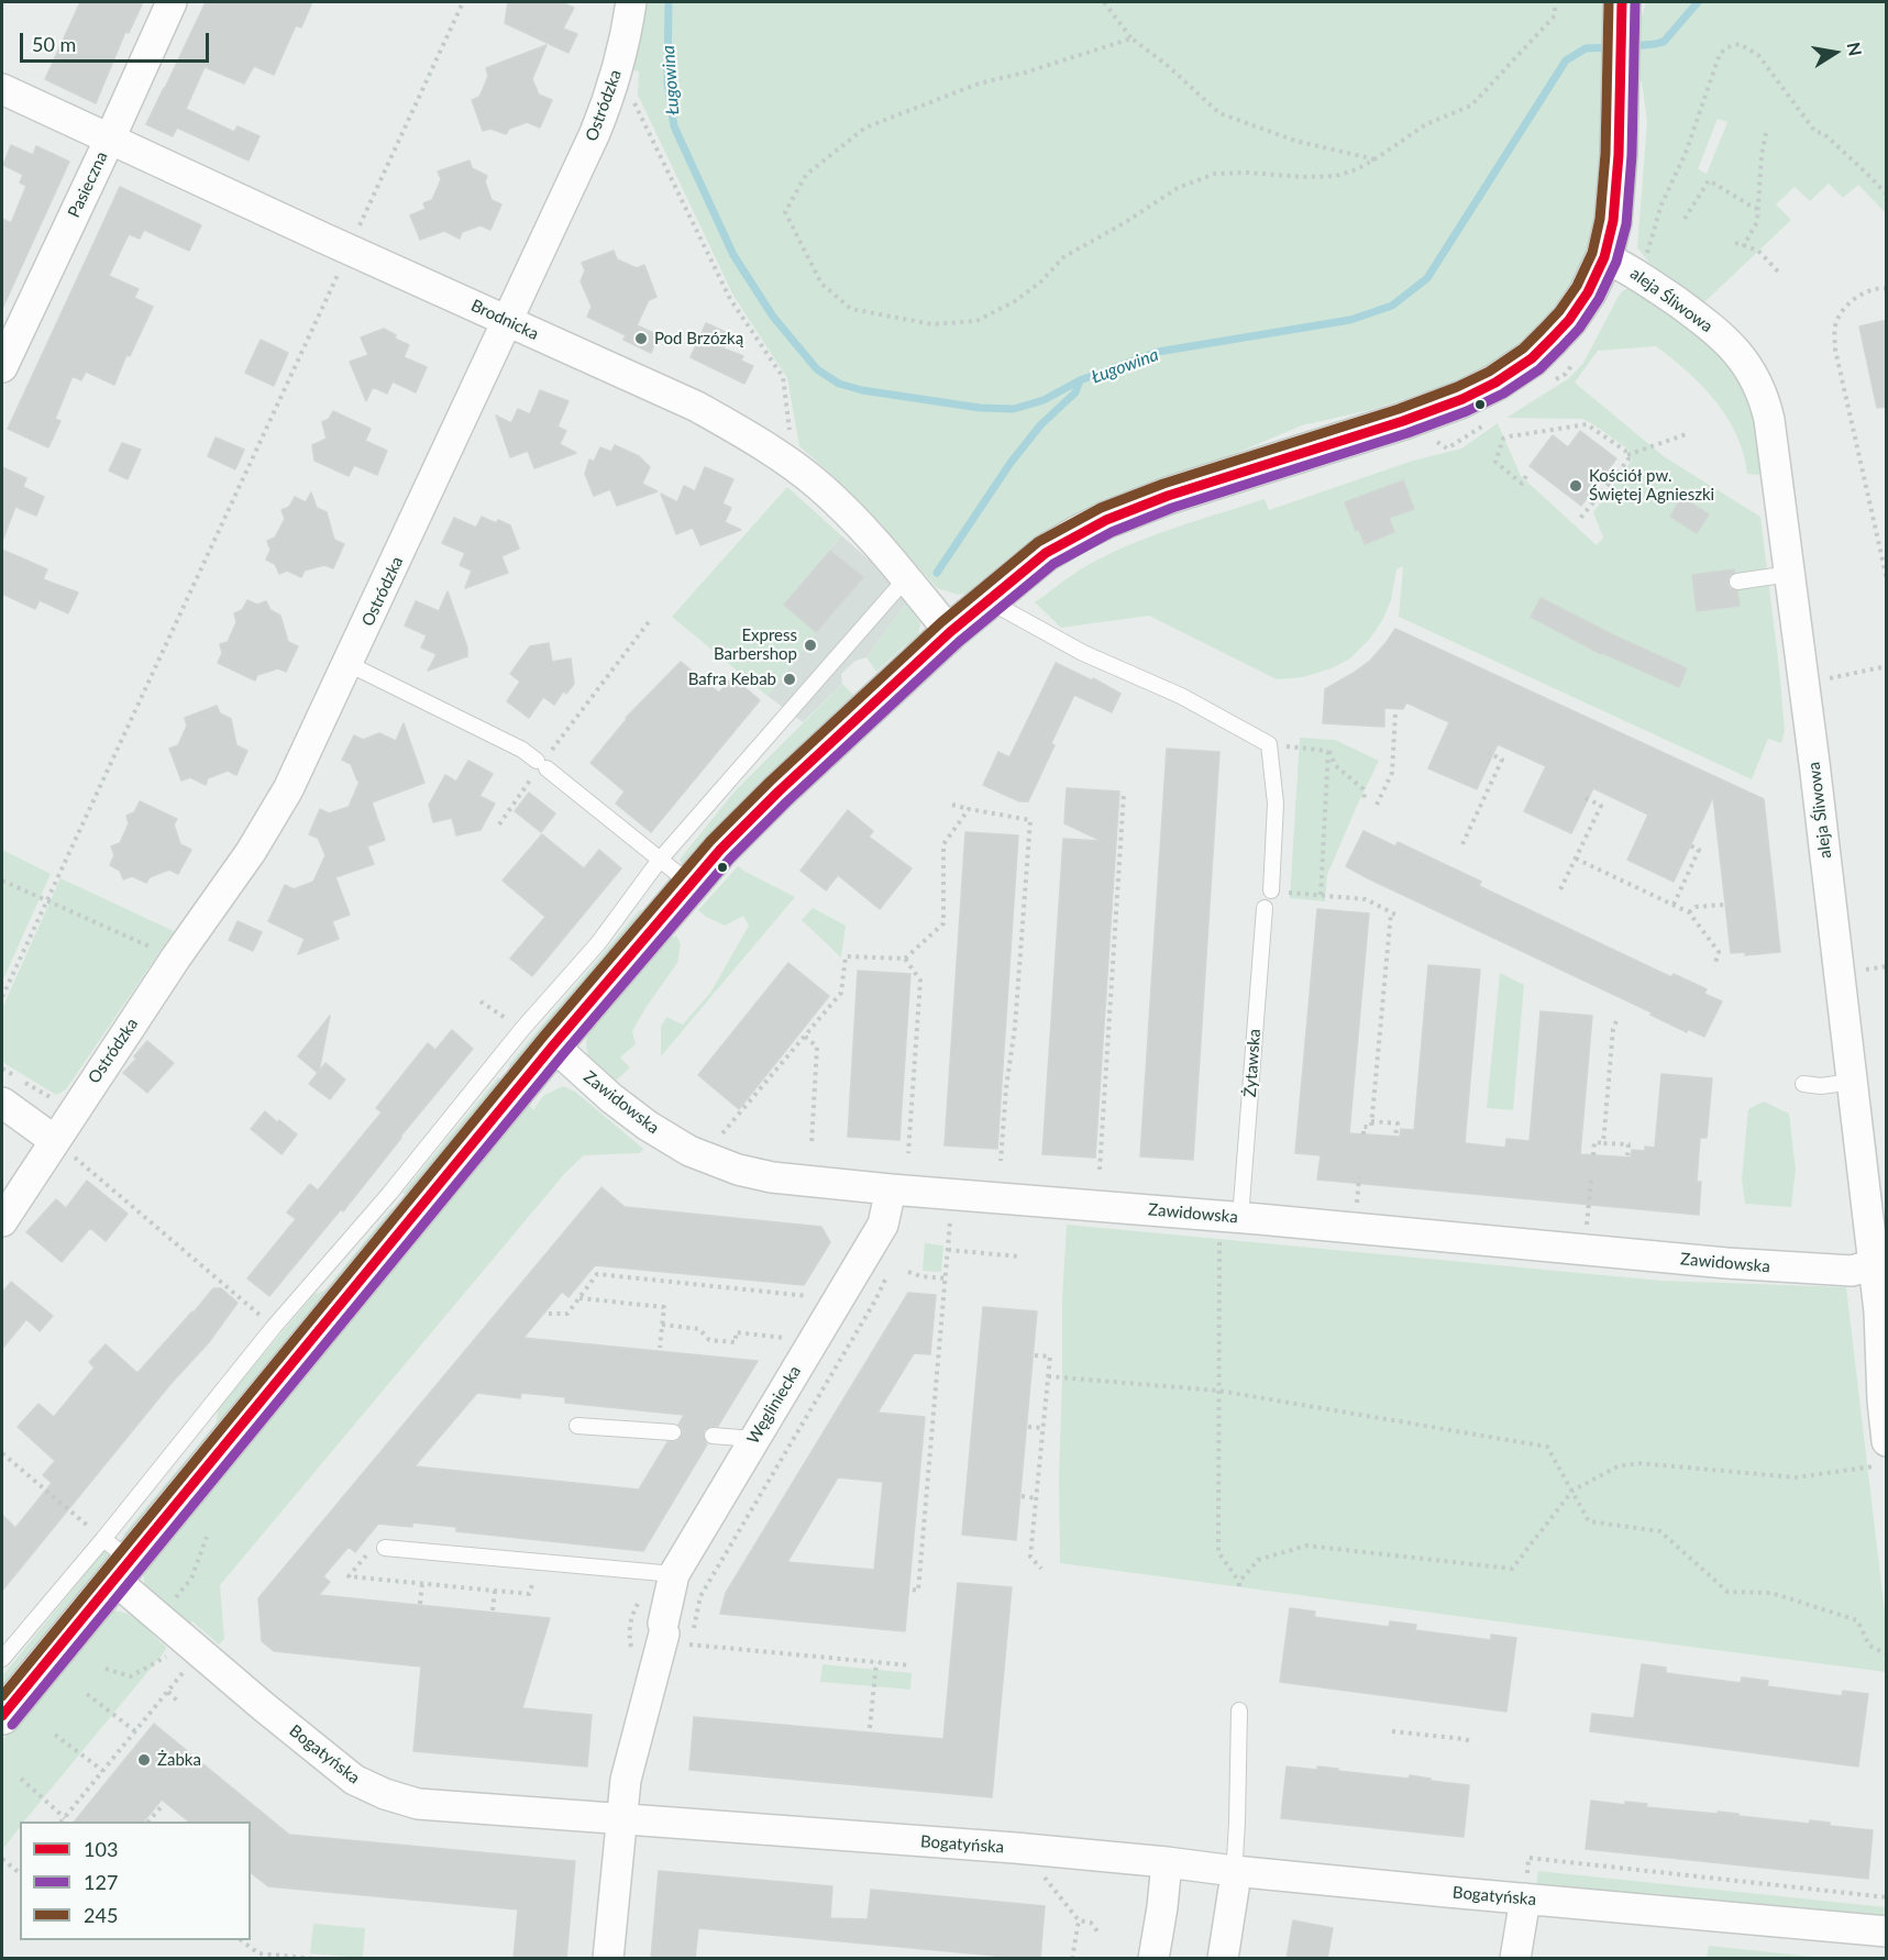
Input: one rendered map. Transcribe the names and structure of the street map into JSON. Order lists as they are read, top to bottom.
{
  "streets": {
    "street": [
      "Ostródzka",
      "Pasieczna",
      "aleja Śliwowa",
      "Brodnicka",
      "Zawidowska",
      "Węgliniecka",
      "Bogatyńska"
    ],
    "lane": ["Żytawska"]
  },
  "crossings": [
    ["Ostródzka", "Brodnicka"],
    ["Pasieczna", "Brodnicka"],
    ["aleja Śliwowa", "Zawidowska"],
    ["Żytawska", "Zawidowska"],
    ["Zawidowska", "Węgliniecka"],
    ["Węgliniecka", "Bogatyńska"]
  ],
  "water": ["Ługowina"],
  "places": [
    "Pod Brzózką",
    "Kościół pw. Świętej Agnieszki",
    "Express Barbershop",
    "Bafra Kebab",
    "Żabka"
  ],
  "lines": ["transit line 103", "transit line 127", "transit line 245"],
  "legend": ["103", "127", "245"],
  "scale_bar": "50 m",
  "north": "right"
}
